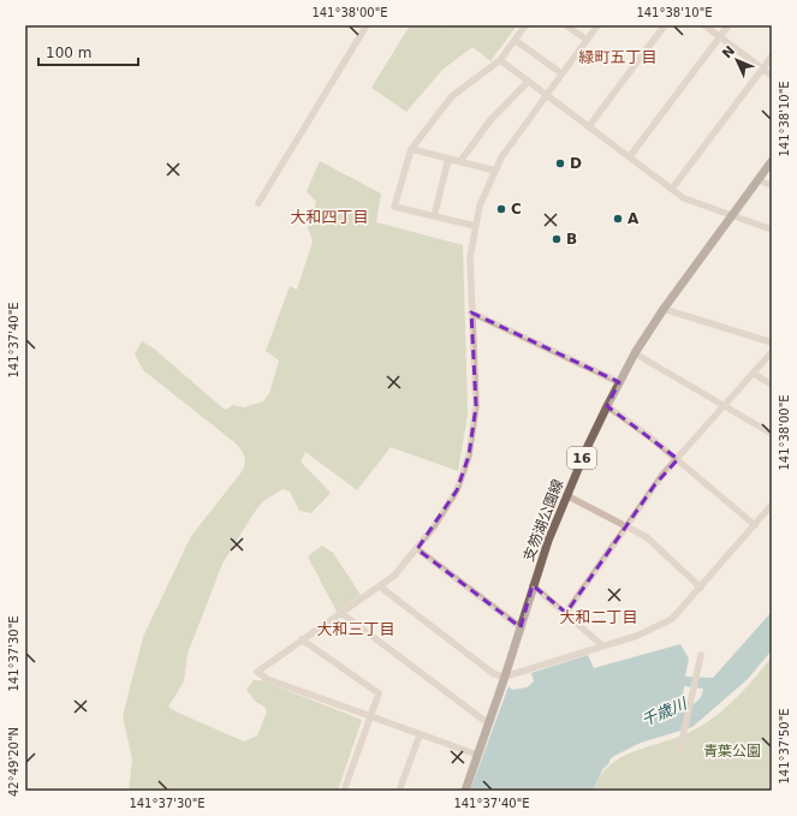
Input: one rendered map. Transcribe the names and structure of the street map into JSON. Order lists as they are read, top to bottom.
{
  "streets": {
    "main road": ["16", "支笏湖公園線"]
  },
  "districts": [
    "緑町五丁目",
    "大和四丁目",
    "大和二丁目",
    "大和三丁目"
  ],
  "water": ["千歳川"],
  "parks": ["青葉公園"],
  "places": [
    "D",
    "C",
    "A",
    "B"
  ],
  "scale_bar": "100 m",
  "north": "top left",
  "coordinates": [
    "141°38'00\"E",
    "141°38'10\"E",
    "141°37'40\"E",
    "141°37'30\"E",
    "141°37'50\"E",
    "42°49'20\"N"
  ]
}
